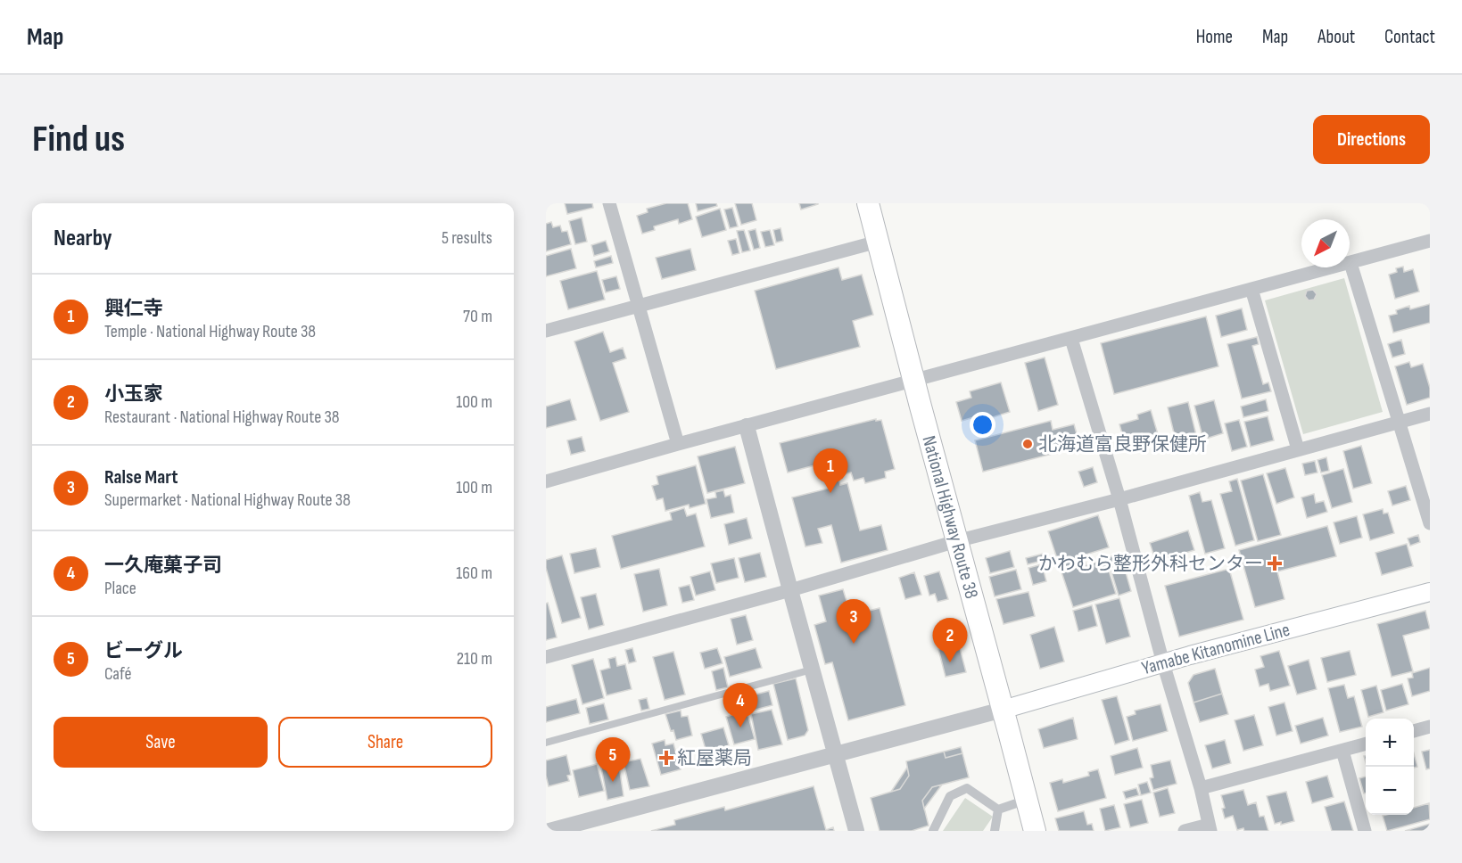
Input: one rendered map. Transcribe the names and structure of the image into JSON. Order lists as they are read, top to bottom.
{
  "streets": {
    "highway": ["National Highway Route 38"],
    "main road": ["Yamabe Kitanomine Line"]
  },
  "crossings": [
    ["National Highway Route 38", "Yamabe Kitanomine Line"]
  ],
  "places": {
    "other": ["北海道富良野保健所"],
    "health": ["かわむら整形外科センター", "紅屋薬局"]
  },
  "north": "bottom left",
  "page": {
    "header": "Map",
    "nav": [
      "Home",
      "Map",
      "About",
      "Contact"
    ],
    "buttons": [
      "Directions",
      ["Save", "Share"]
    ],
    "title": "Find us",
    "heading": ["Nearby", "5 results"],
    "list": [
      {
        "mark": "1",
        "name": "興仁寺",
        "note": "Temple · National Highway Route 38",
        "value": "70 m"
      },
      {
        "mark": "2",
        "name": "小玉家",
        "note": "Restaurant · National Highway Route 38",
        "value": "100 m"
      },
      {
        "mark": "3",
        "name": "Ralse Mart",
        "note": "Supermarket · National Highway Route 38",
        "value": "100 m"
      },
      {
        "mark": "4",
        "name": "一久庵菓子司",
        "note": "Place",
        "value": "160 m"
      },
      {
        "mark": "5",
        "name": "ビーグル",
        "note": "Café",
        "value": "210 m"
      }
    ],
    "pins": [
      "1",
      "3",
      "2",
      "4",
      "5"
    ],
    "map_buttons": ["+", "−"]
  }
}
